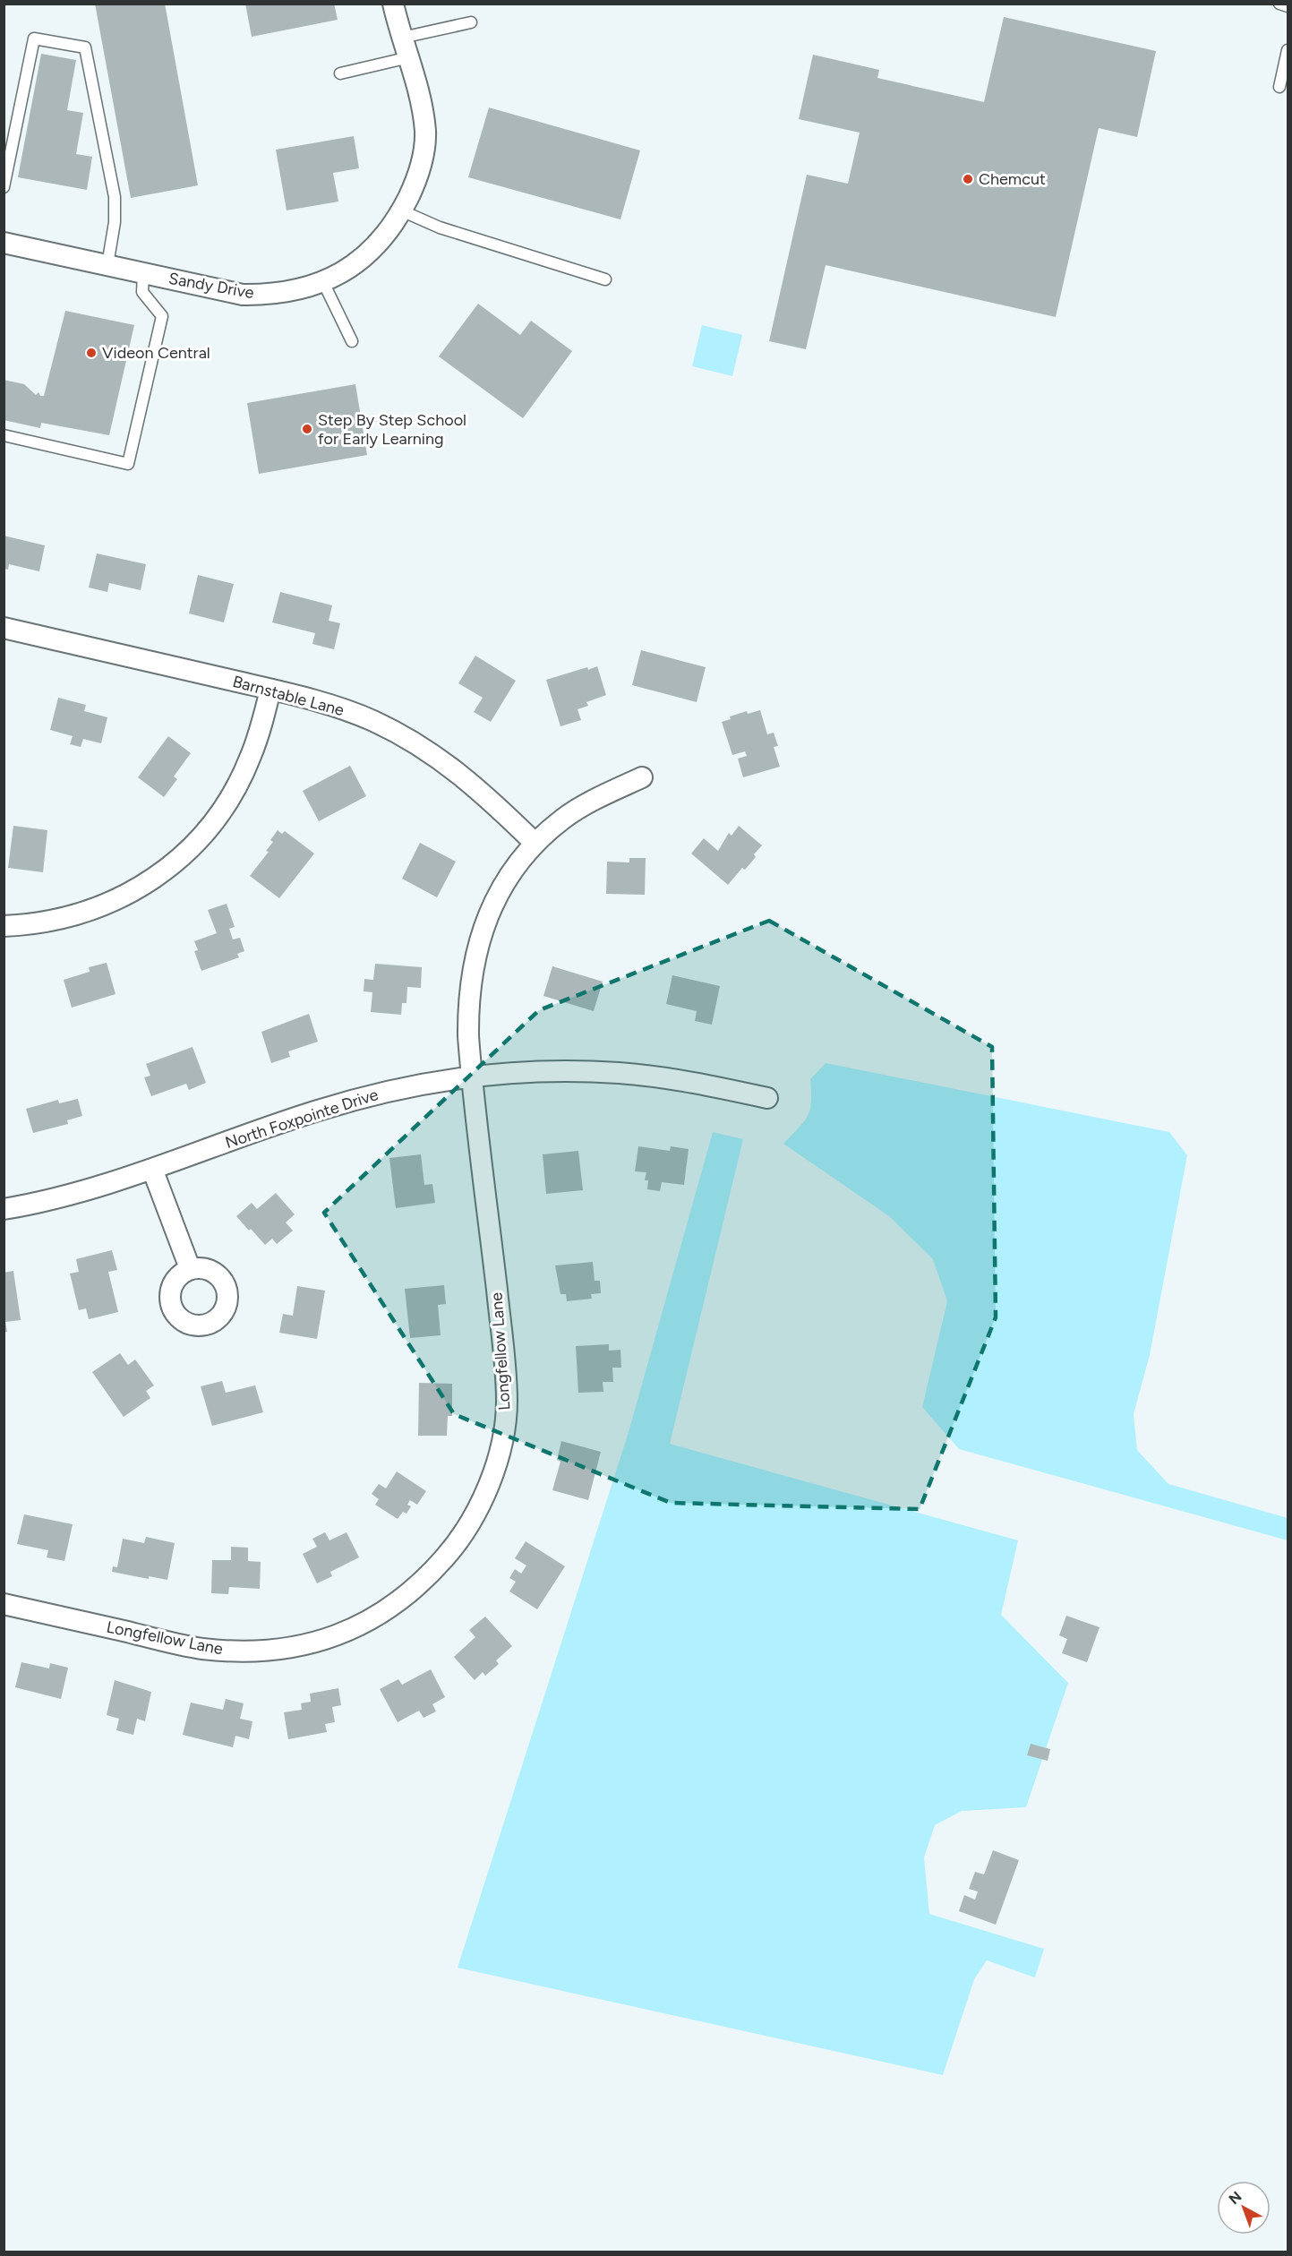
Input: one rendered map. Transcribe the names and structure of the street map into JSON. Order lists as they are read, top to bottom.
{
  "streets": {
    "street": [
      "Sandy Drive",
      "Barnstable Lane",
      "North Foxpointe Drive",
      "Longfellow Lane"
    ]
  },
  "crossings": [
    ["Barnstable Lane", "Longfellow Lane"],
    ["North Foxpointe Drive", "Longfellow Lane"]
  ],
  "places": ["Chemcut", "Videon Central", "Step By Step School for Early Learning"],
  "north": "top left"
}
